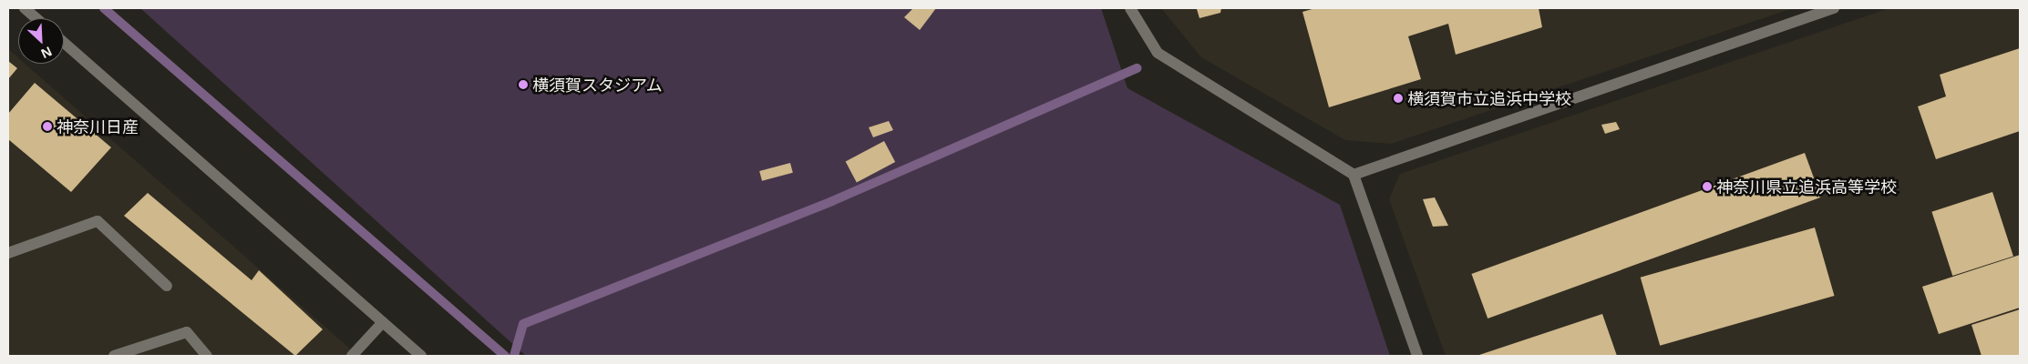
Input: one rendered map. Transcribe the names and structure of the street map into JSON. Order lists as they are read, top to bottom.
{
  "places": [
    "横須賀スタジアム",
    "横須賀市立追浜中学校",
    "神奈川日産",
    "神奈川県立追浜高等学校"
  ],
  "north": "bottom right"
}
